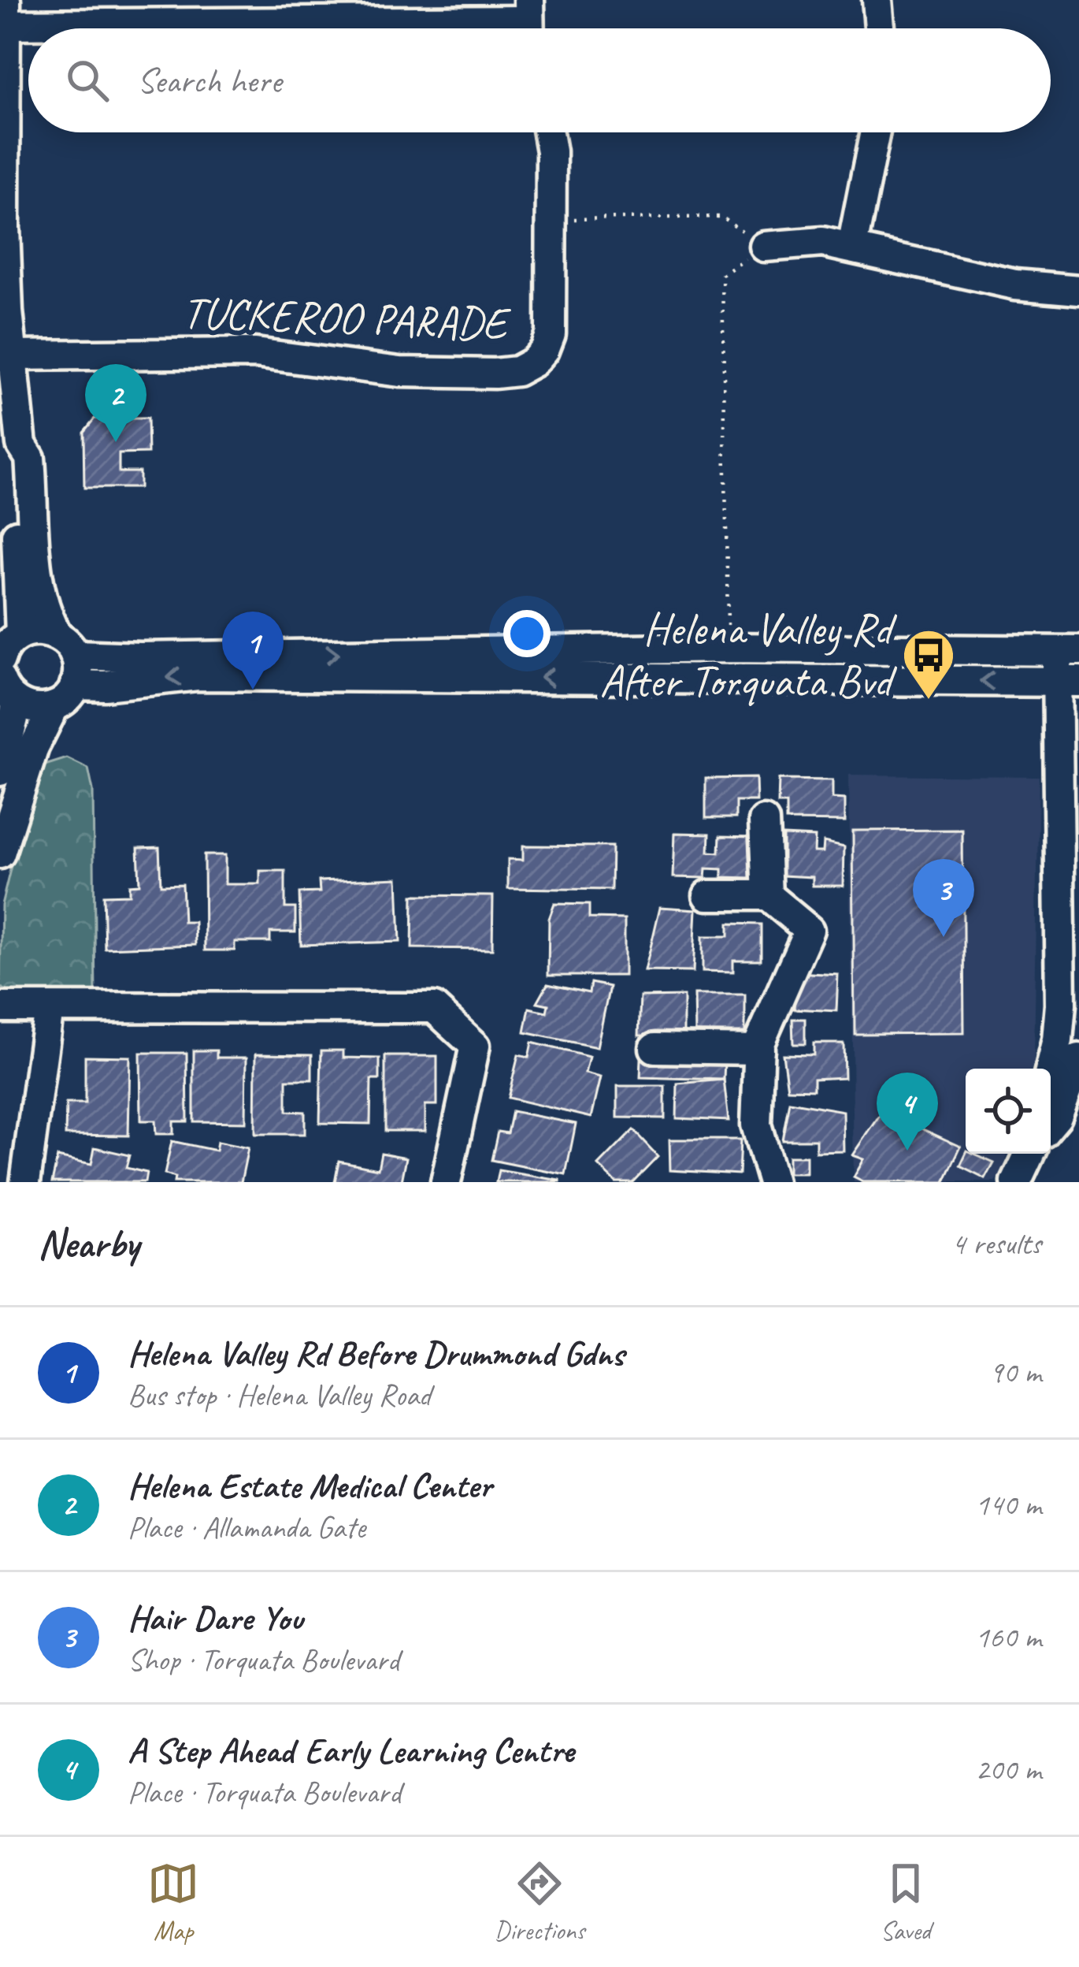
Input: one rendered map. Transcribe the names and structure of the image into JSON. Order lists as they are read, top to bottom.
{
  "streets": {
    "street": ["TUCKEROO PARADE"]
  },
  "places": {
    "bus stop": ["Helena Valley Rd After Torquata Bvd"]
  },
  "page": {
    "search": "Search here",
    "pins": [
      "2",
      "1",
      "3",
      "4"
    ],
    "heading": ["Nearby", "4 results"],
    "list": [
      {
        "mark": "1",
        "name": "Helena Valley Rd Before Drummond Gdns",
        "note": "Bus stop · Helena Valley Road",
        "value": "90 m"
      },
      {
        "mark": "2",
        "name": "Helena Estate Medical Center",
        "note": "Place · Allamanda Gate",
        "value": "140 m"
      },
      {
        "mark": "3",
        "name": "Hair Dare You",
        "note": "Shop · Torquata Boulevard",
        "value": "160 m"
      },
      {
        "mark": "4",
        "name": "A Step Ahead Early Learning Centre",
        "note": "Place · Torquata Boulevard",
        "value": "200 m"
      }
    ],
    "nav": ["Map", "Directions", "Saved"]
  }
}
